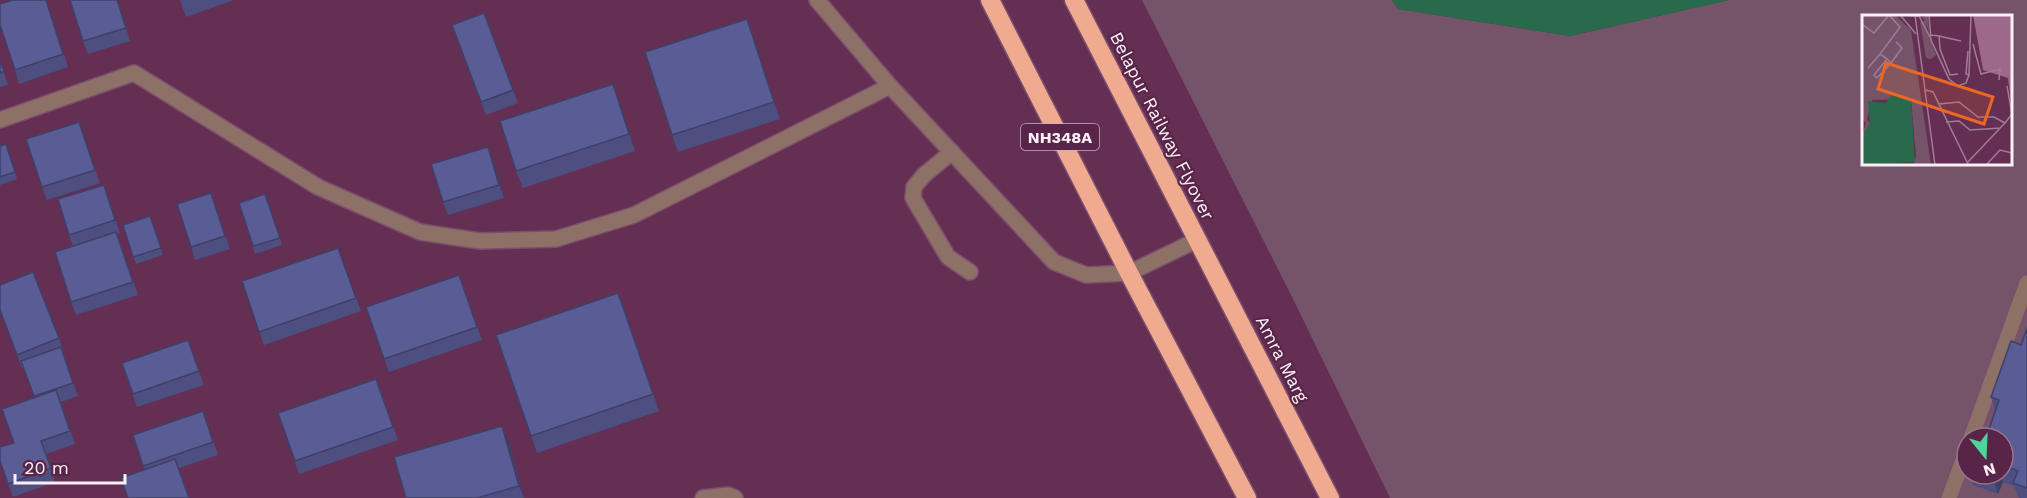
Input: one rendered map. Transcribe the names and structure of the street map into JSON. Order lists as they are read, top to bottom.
{
  "streets": {
    "highway": ["Belapur Railway Flyover", "NH348A", "Amra Marg"]
  },
  "crossings": [
    ["Belapur Railway Flyover", "Amra Marg"]
  ],
  "scale_bar": "20 m",
  "north": "bottom"
}
